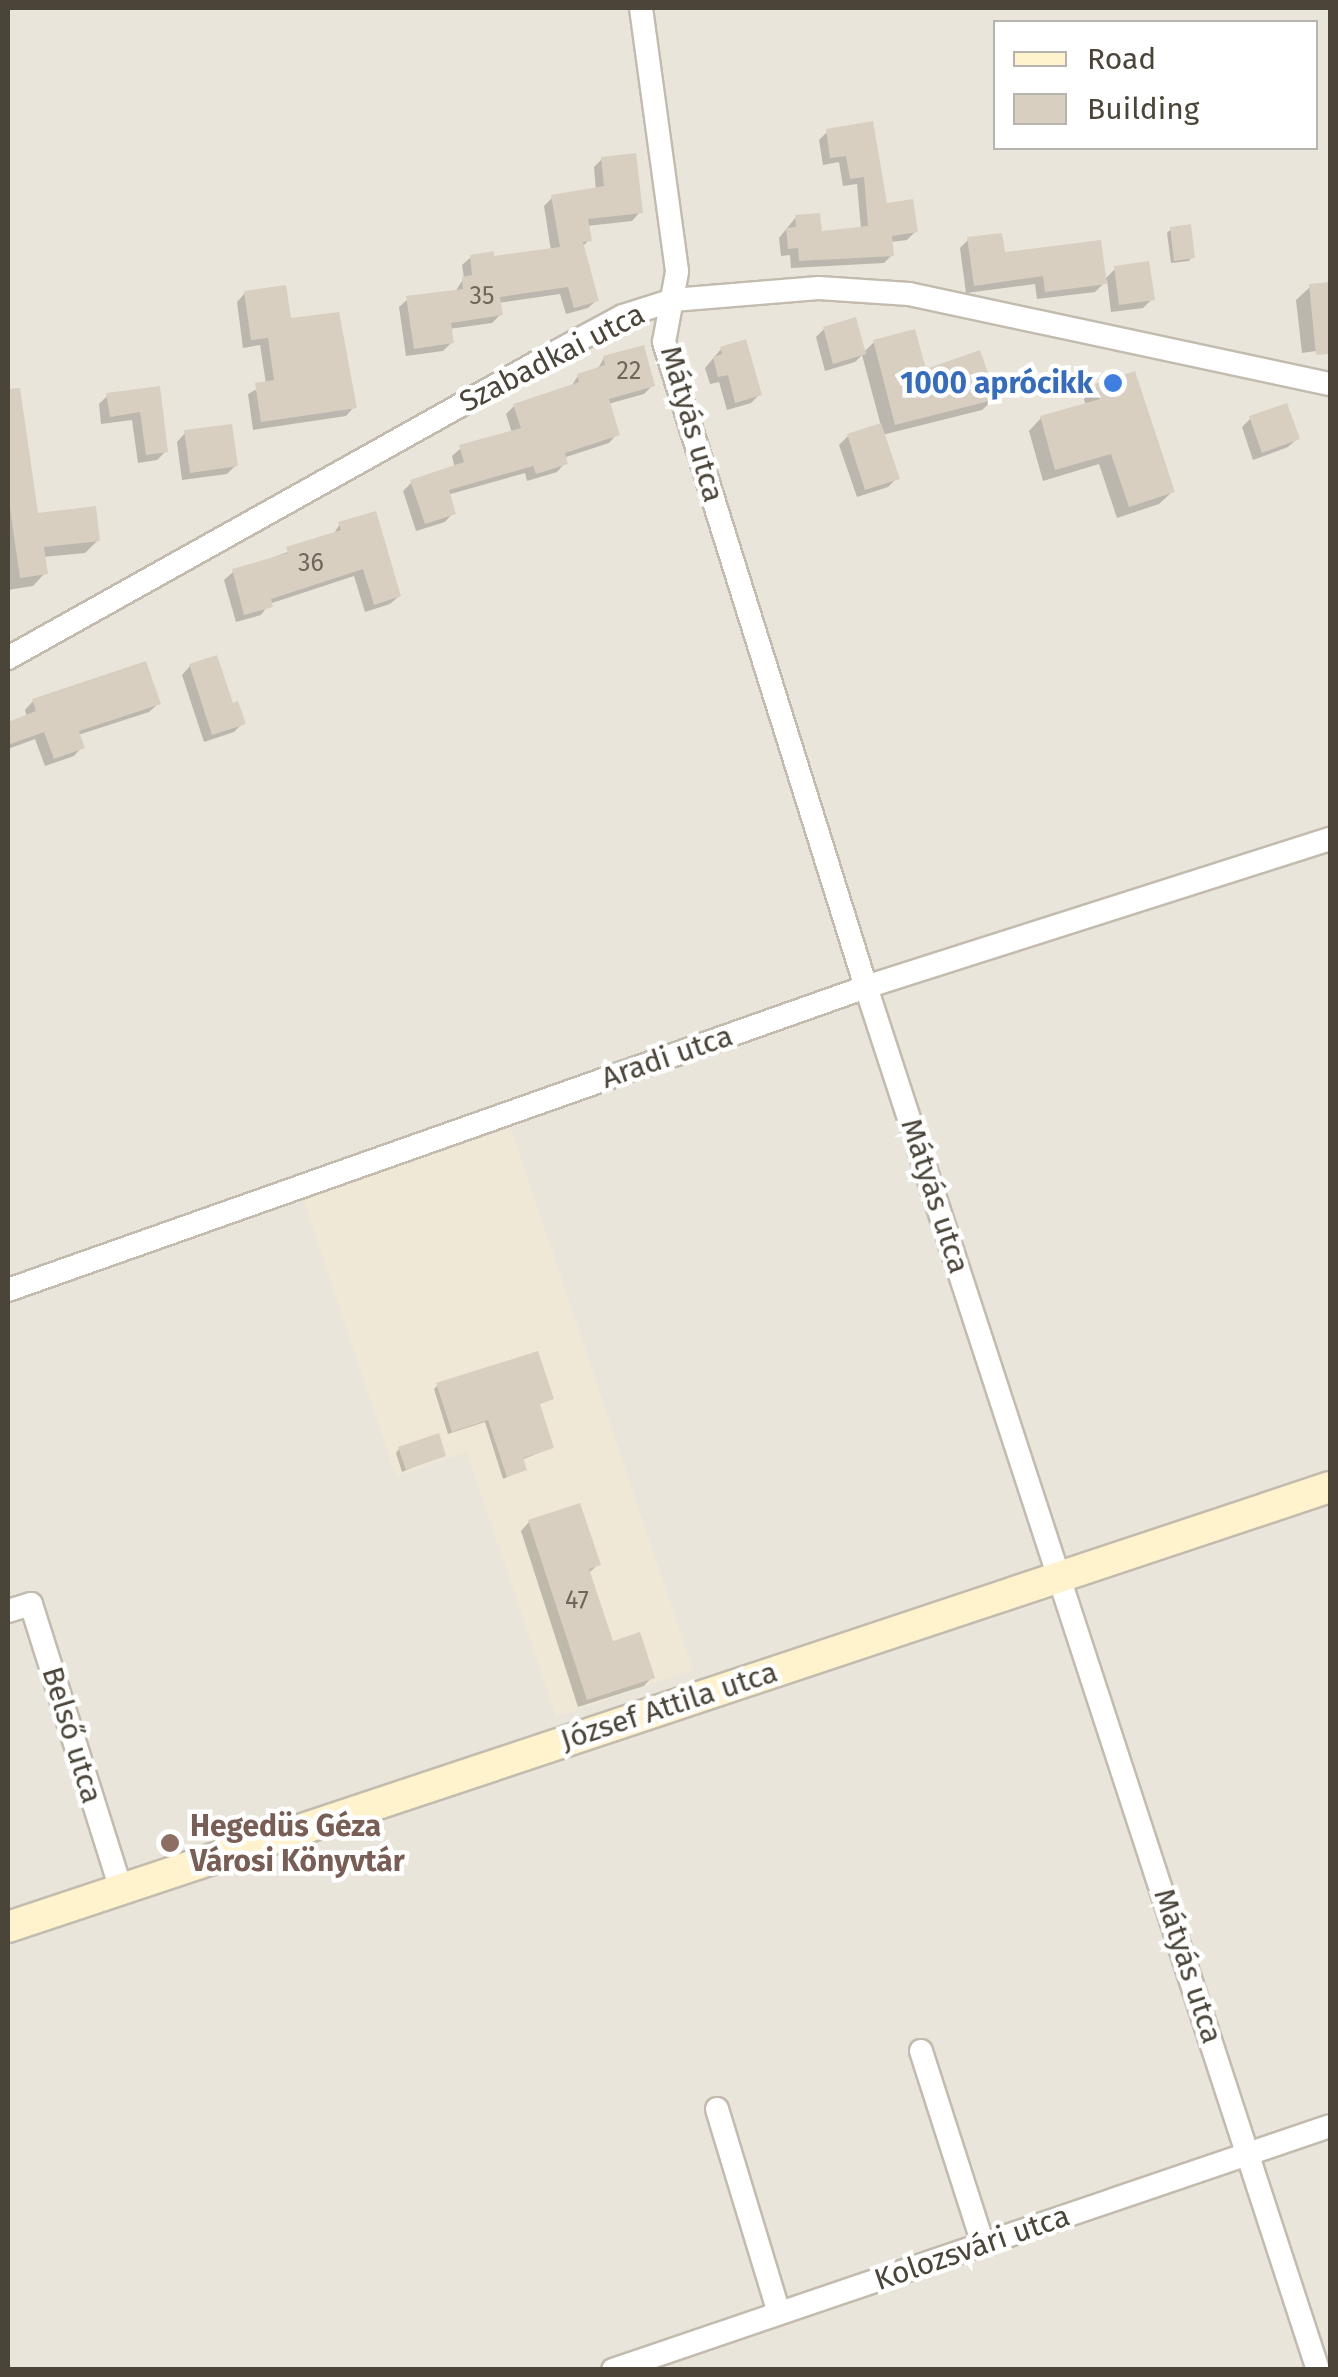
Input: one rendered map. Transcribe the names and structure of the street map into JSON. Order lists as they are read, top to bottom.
{
  "streets": {
    "street": [
      "Szabadkai utca",
      "Mátyás utca",
      "Aradi utca",
      "József Attila utca",
      "Belső utca",
      "Kolozsvári utca"
    ]
  },
  "crossings": [
    ["Szabadkai utca", "Mátyás utca"],
    ["Mátyás utca", "Aradi utca"],
    ["Mátyás utca", "József Attila utca"],
    ["Mátyás utca", "Kolozsvári utca"],
    ["József Attila utca", "Belső utca"]
  ],
  "places": ["1000 aprócikk", "Hegedüs Géza Városi Könyvtár"],
  "house_numbers": [
    "35",
    "22",
    "36",
    "47"
  ],
  "legend": ["Road", "Building"]
}
